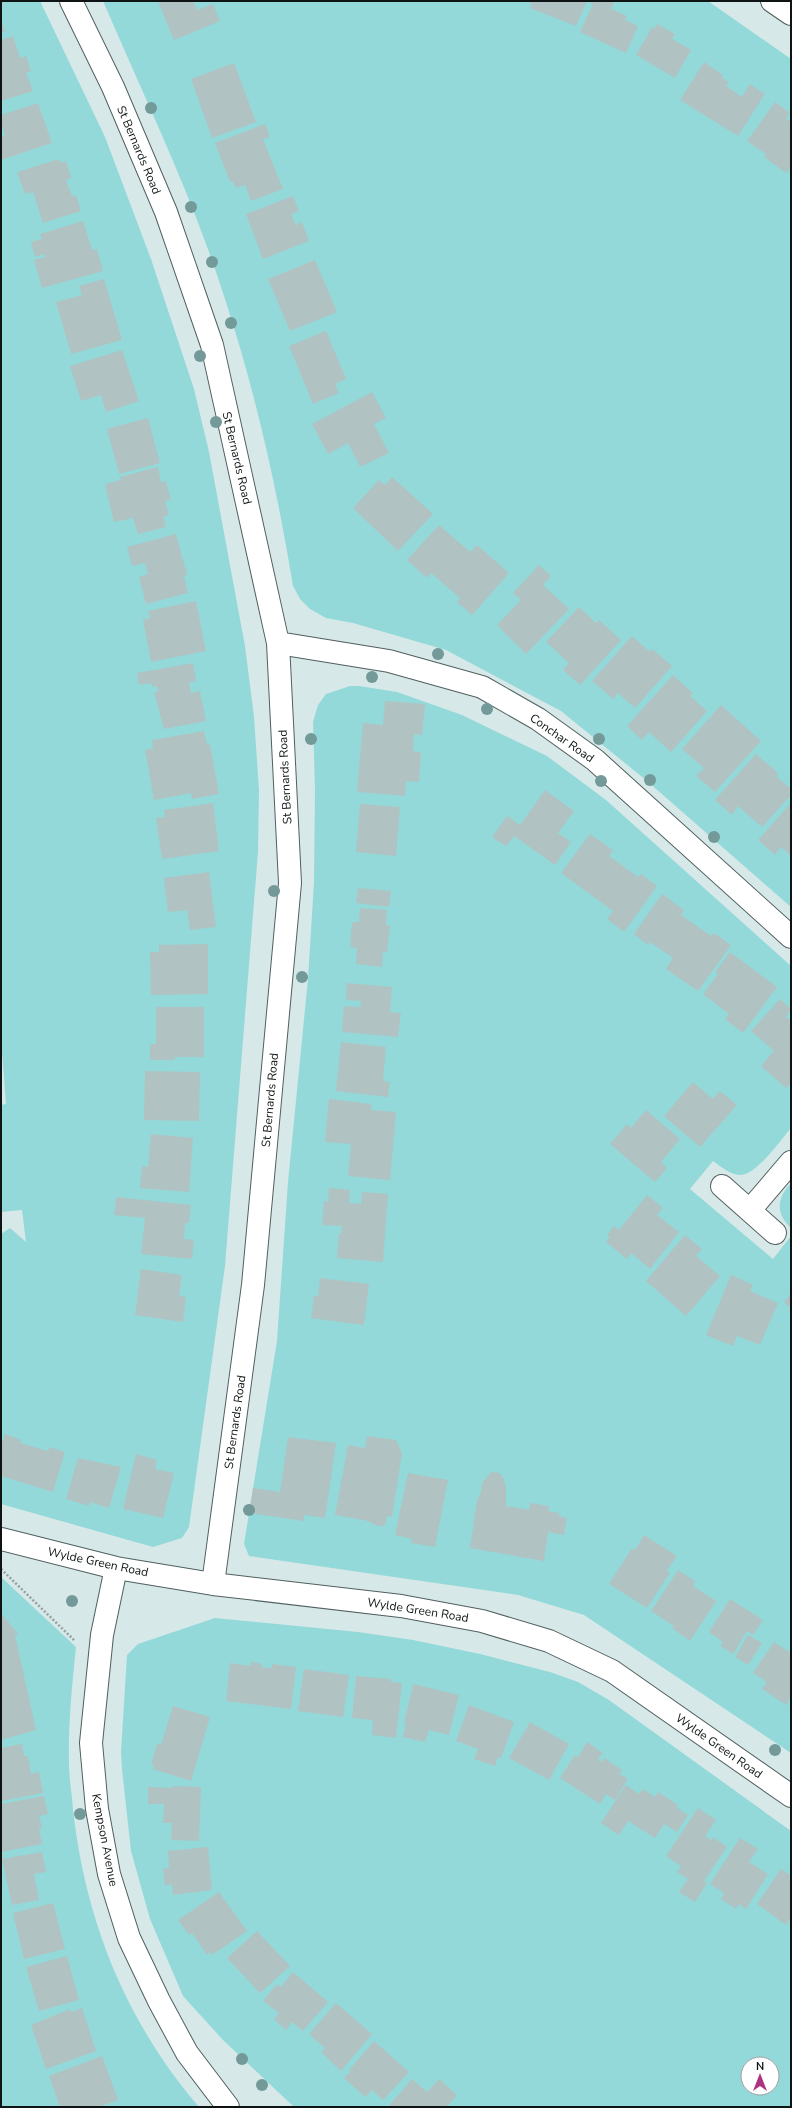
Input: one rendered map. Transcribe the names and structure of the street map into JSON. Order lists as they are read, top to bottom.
{
  "streets": {
    "street": [
      "St Bernards Road",
      "Conchar Road",
      "Wylde Green Road",
      "Kempson Avenue"
    ]
  },
  "crossings": [
    ["St Bernards Road", "Conchar Road"],
    ["St Bernards Road", "Wylde Green Road"],
    ["Wylde Green Road", "Kempson Avenue"]
  ],
  "north": "top"
}
